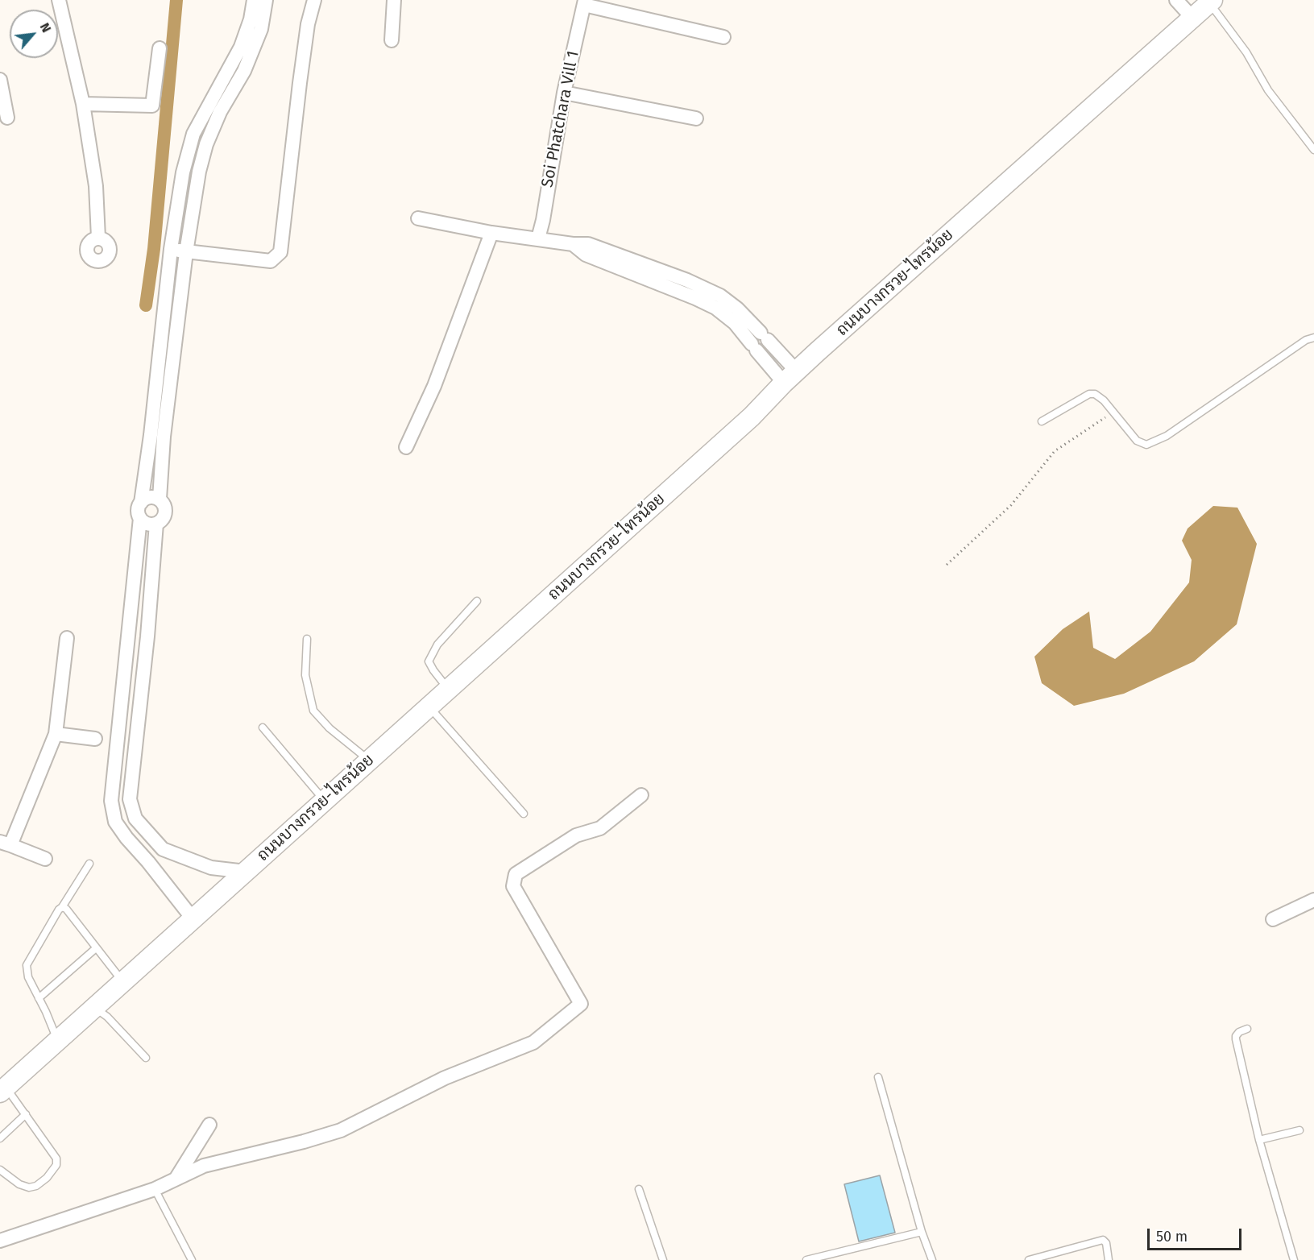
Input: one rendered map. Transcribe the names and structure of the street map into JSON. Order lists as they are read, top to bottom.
{
  "streets": {
    "main road": ["ถนนบางกรวย-ไทรน้อย"],
    "street": ["Soi Phatchara Vill 1"]
  },
  "scale_bar": "50 m",
  "north": "top right"
}
